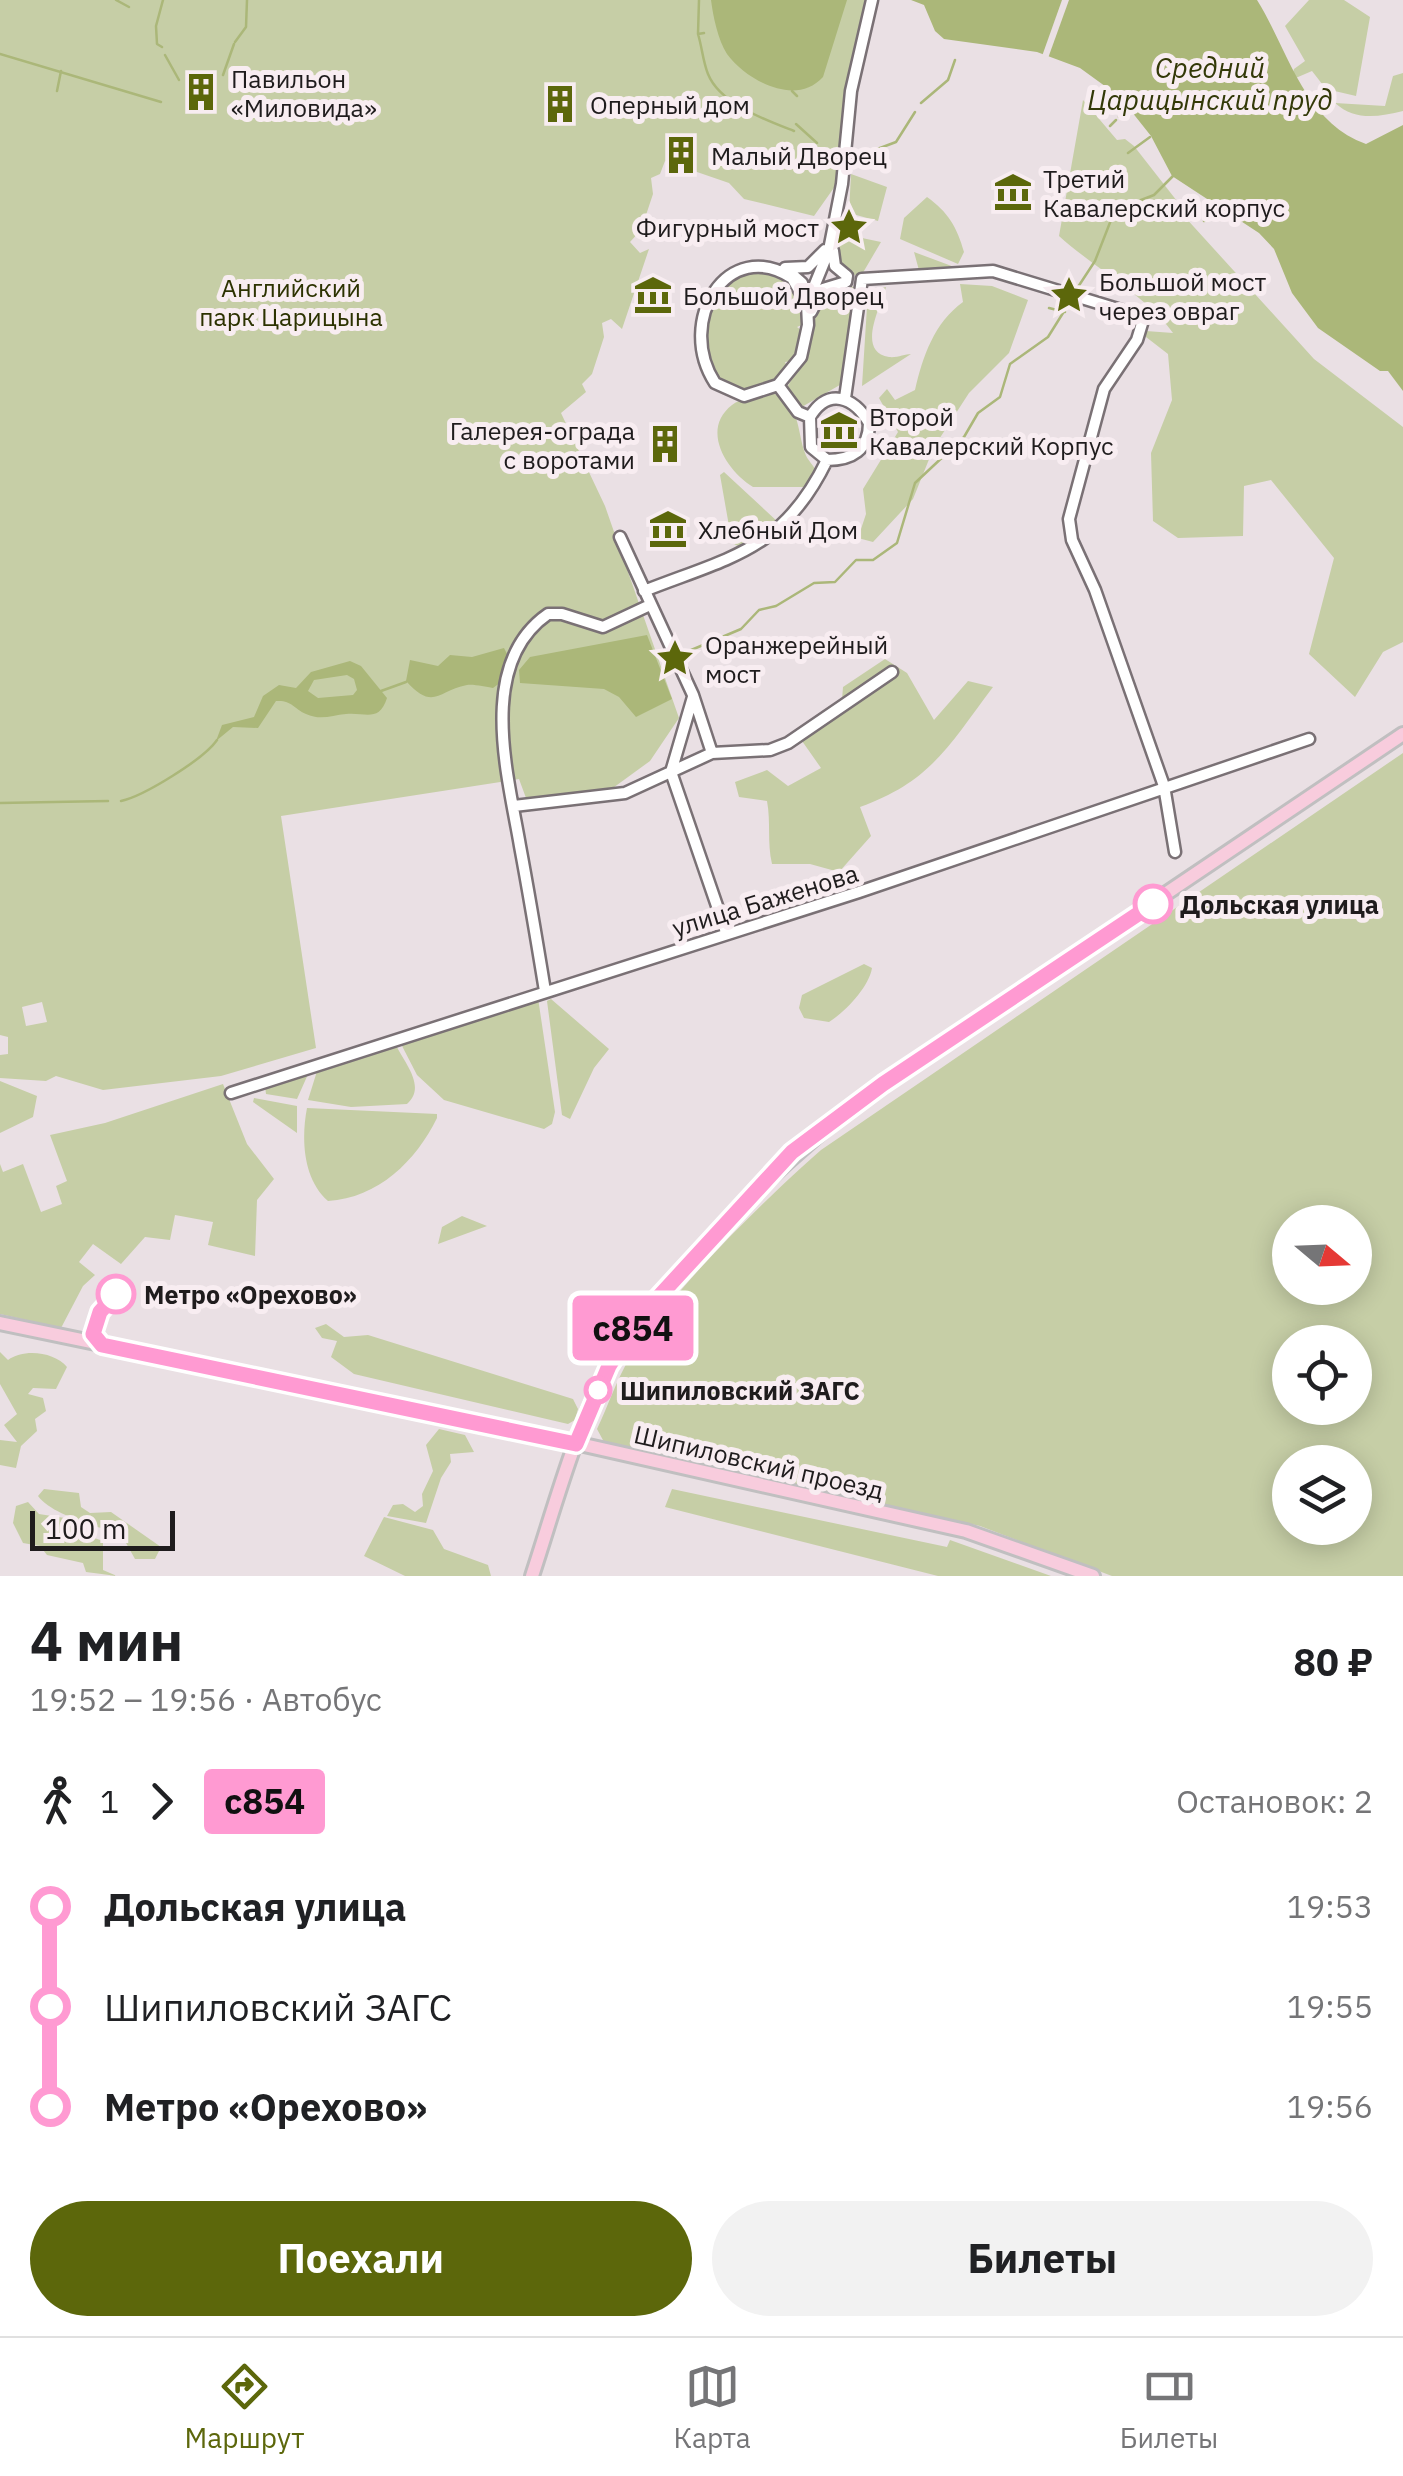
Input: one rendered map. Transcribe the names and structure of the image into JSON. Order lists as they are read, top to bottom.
{
  "streets": {
    "main road": ["Шипиловский проезд"],
    "street": ["улица Баженова"]
  },
  "water": ["Средний Царицынский пруд"],
  "parks": ["Английский парк Царицына"],
  "places": {
    "building": [
      "Павильон «Миловида»",
      "Оперный дом",
      "Малый Дворец",
      "Галерея-ограда с воротами"
    ],
    "museum": [
      "Третий Кавалерский корпус",
      "Большой Дворец",
      "Второй Кавалерский Корпус",
      "Хлебный Дом"
    ],
    "place": ["Фигурный мост", "Большой мост через овраг", "Оранжерейный мост"],
    "other": ["Дольская улица", "Метро «Орехово»", "Шипиловский ЗАГС"]
  },
  "lines": ["bus line с854"],
  "scale_bar": "100 m",
  "north": "right",
  "page": {
    "on_map": "с854",
    "scale": "100 m",
    "heading": ["4 мин", "19:52 – 19:56 · Автобус", "80 ₽"],
    "legs": ["1", "с854", "Остановок: 2"],
    "list": [
      {
        "name": "Дольская улица",
        "value": "19:53"
      },
      {
        "name": "Шипиловский ЗАГС",
        "value": "19:55"
      },
      {
        "name": "Метро «Орехово»",
        "value": "19:56"
      }
    ],
    "buttons": ["Поехали", "Билеты"],
    "tabs": ["Маршрут", "Карта", "Билеты"]
  }
}
